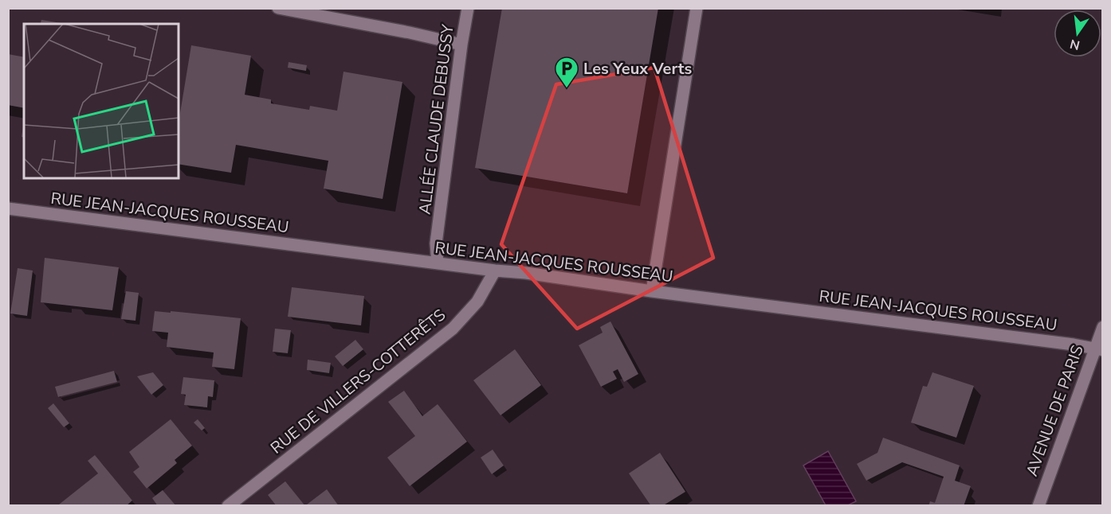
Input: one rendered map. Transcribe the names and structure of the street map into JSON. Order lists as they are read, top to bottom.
{
  "streets": {
    "street": [
      "ALLÉE CLAUDE DEBUSSY",
      "RUE JEAN-JACQUES ROUSSEAU",
      "RUE DE VILLERS-COTTERÊTS",
      "AVENUE DE PARIS"
    ]
  },
  "crossings": [
    ["ALLÉE CLAUDE DEBUSSY", "RUE JEAN-JACQUES ROUSSEAU"],
    ["RUE JEAN-JACQUES ROUSSEAU", "RUE DE VILLERS-COTTERÊTS"],
    ["RUE JEAN-JACQUES ROUSSEAU", "AVENUE DE PARIS"]
  ],
  "places": {
    "parking": ["Les Yeux Verts"]
  },
  "north": "bottom"
}
